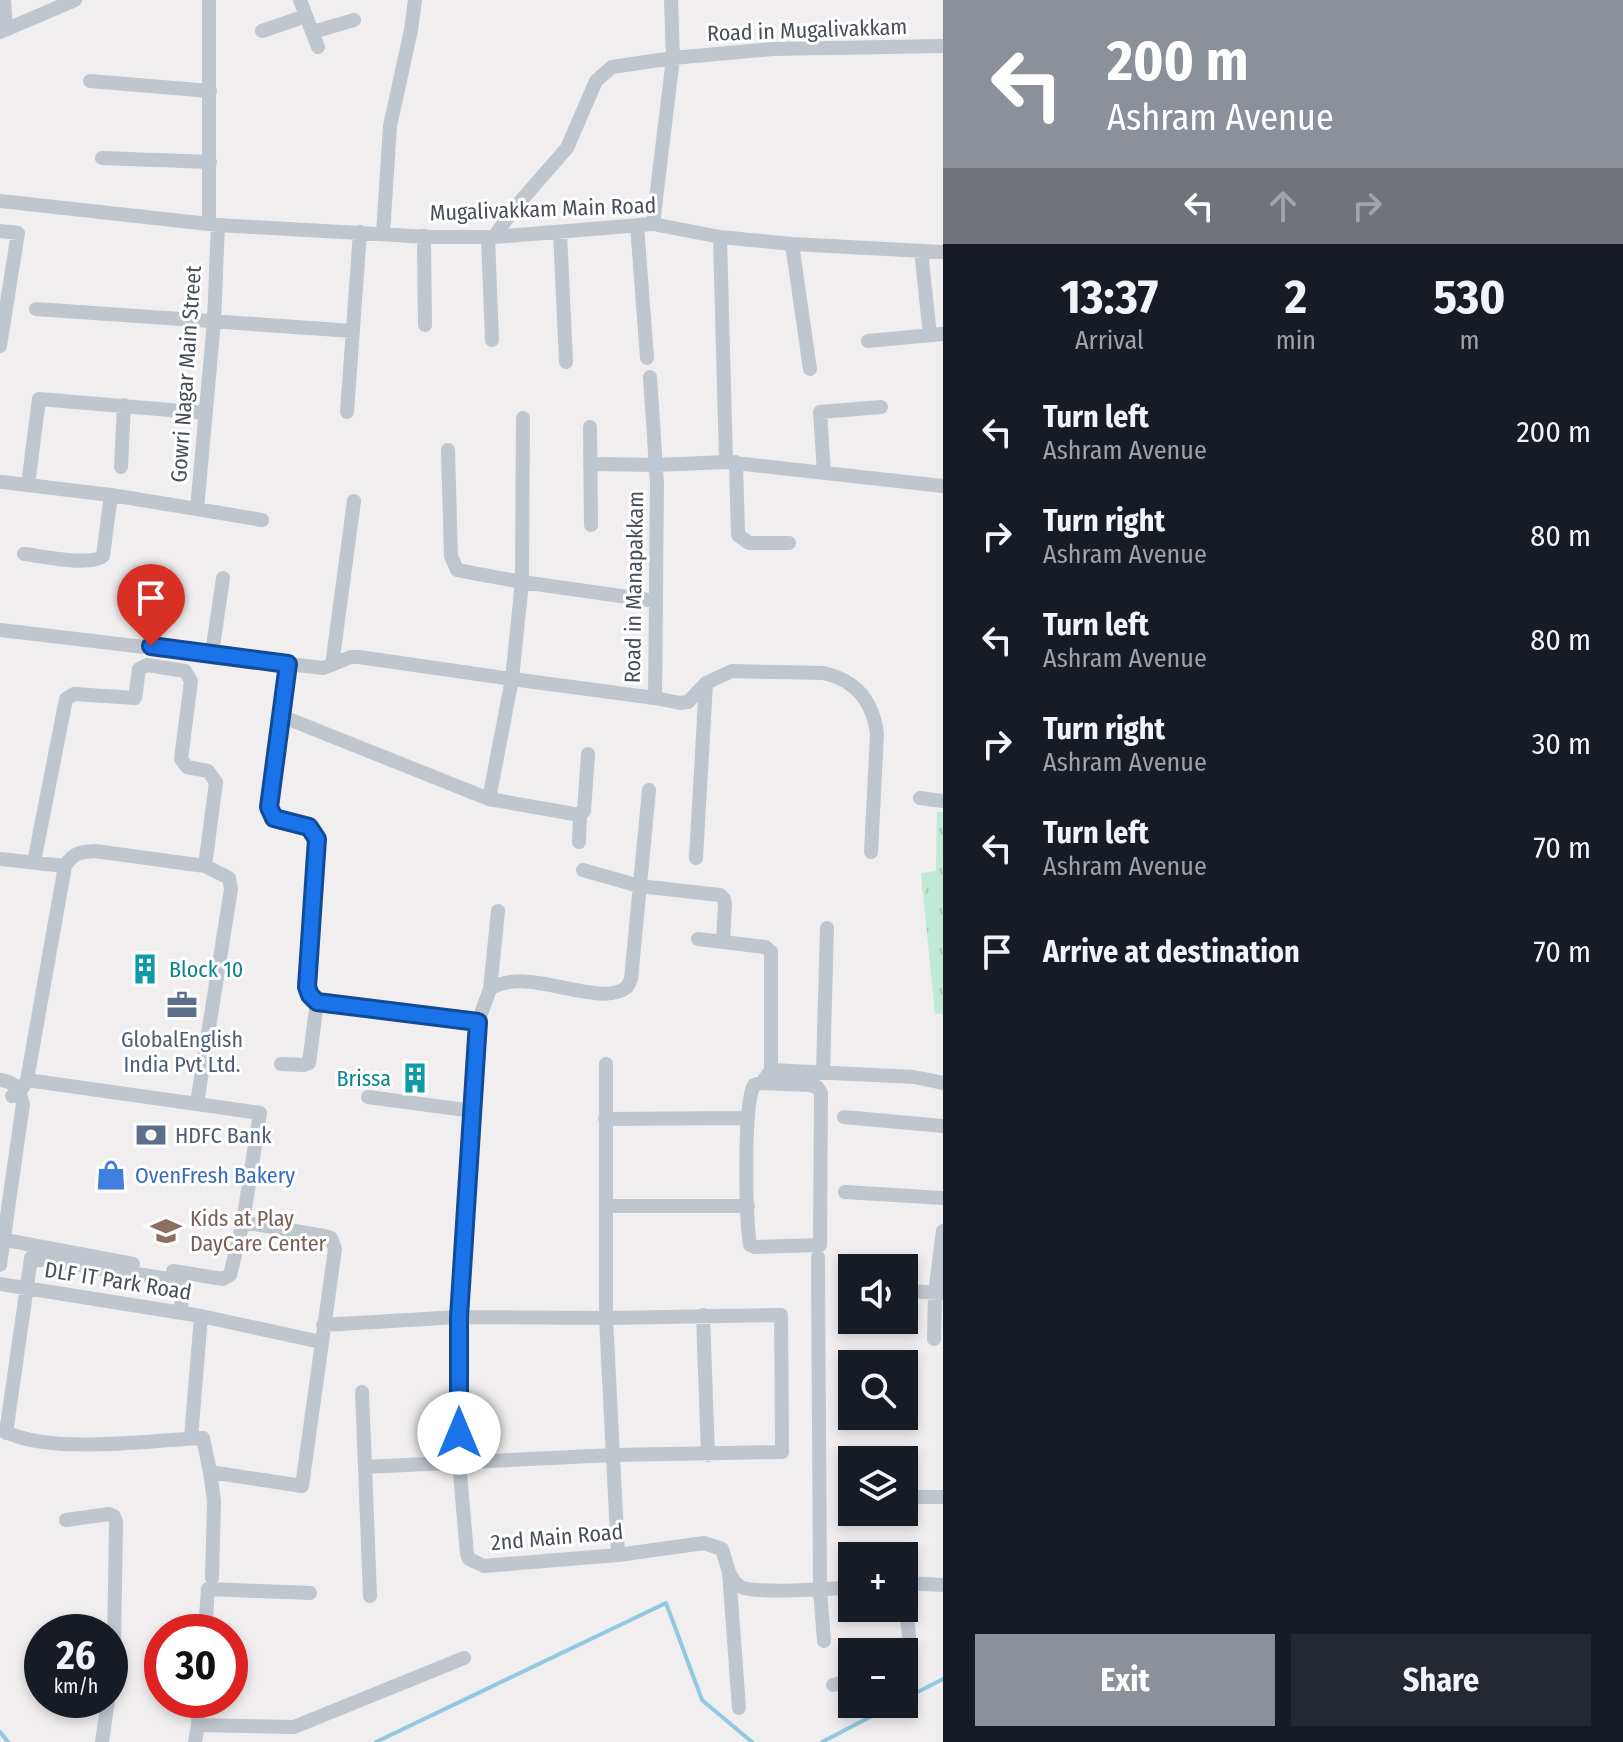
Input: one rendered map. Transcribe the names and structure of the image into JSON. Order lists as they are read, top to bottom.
{
  "streets": {
    "street": [
      "Road in Mugalivakkam",
      "Mugalivakkam Main Road",
      "Gowri Nagar Main Street",
      "Road in Manapakkam",
      "DLF IT Park Road",
      "2nd Main Road"
    ]
  },
  "crossings": [
    ["Road in Mugalivakkam", "Mugalivakkam Main Road"],
    ["Mugalivakkam Main Road", "Gowri Nagar Main Street"]
  ],
  "places": {
    "building": ["Block 10", "Brissa"],
    "office": ["GlobalEnglish India Pvt Ltd."],
    "bank": ["HDFC Bank"],
    "shop": ["OvenFresh Bakery"],
    "school or university": ["Kids at Play DayCare Center"]
  },
  "page": {
    "turn": ["200 m", "Ashram Avenue"],
    "eta": [
      "13:37",
      "Arrival",
      "2",
      "min",
      "530",
      "m"
    ],
    "list": [
      {
        "name": "Turn left",
        "note": "Ashram Avenue",
        "value": "200 m"
      },
      {
        "name": "Turn right",
        "note": "Ashram Avenue",
        "value": "80 m"
      },
      {
        "name": "Turn left",
        "note": "Ashram Avenue",
        "value": "80 m"
      },
      {
        "name": "Turn right",
        "note": "Ashram Avenue",
        "value": "30 m"
      },
      {
        "name": "Turn left",
        "note": "Ashram Avenue",
        "value": "70 m"
      },
      {
        "name": "Arrive at destination",
        "value": "70 m"
      }
    ],
    "map_buttons": ["+", "−"],
    "speed": "26 km/h",
    "limit": "30",
    "buttons": ["Exit", "Share"]
  }
}
